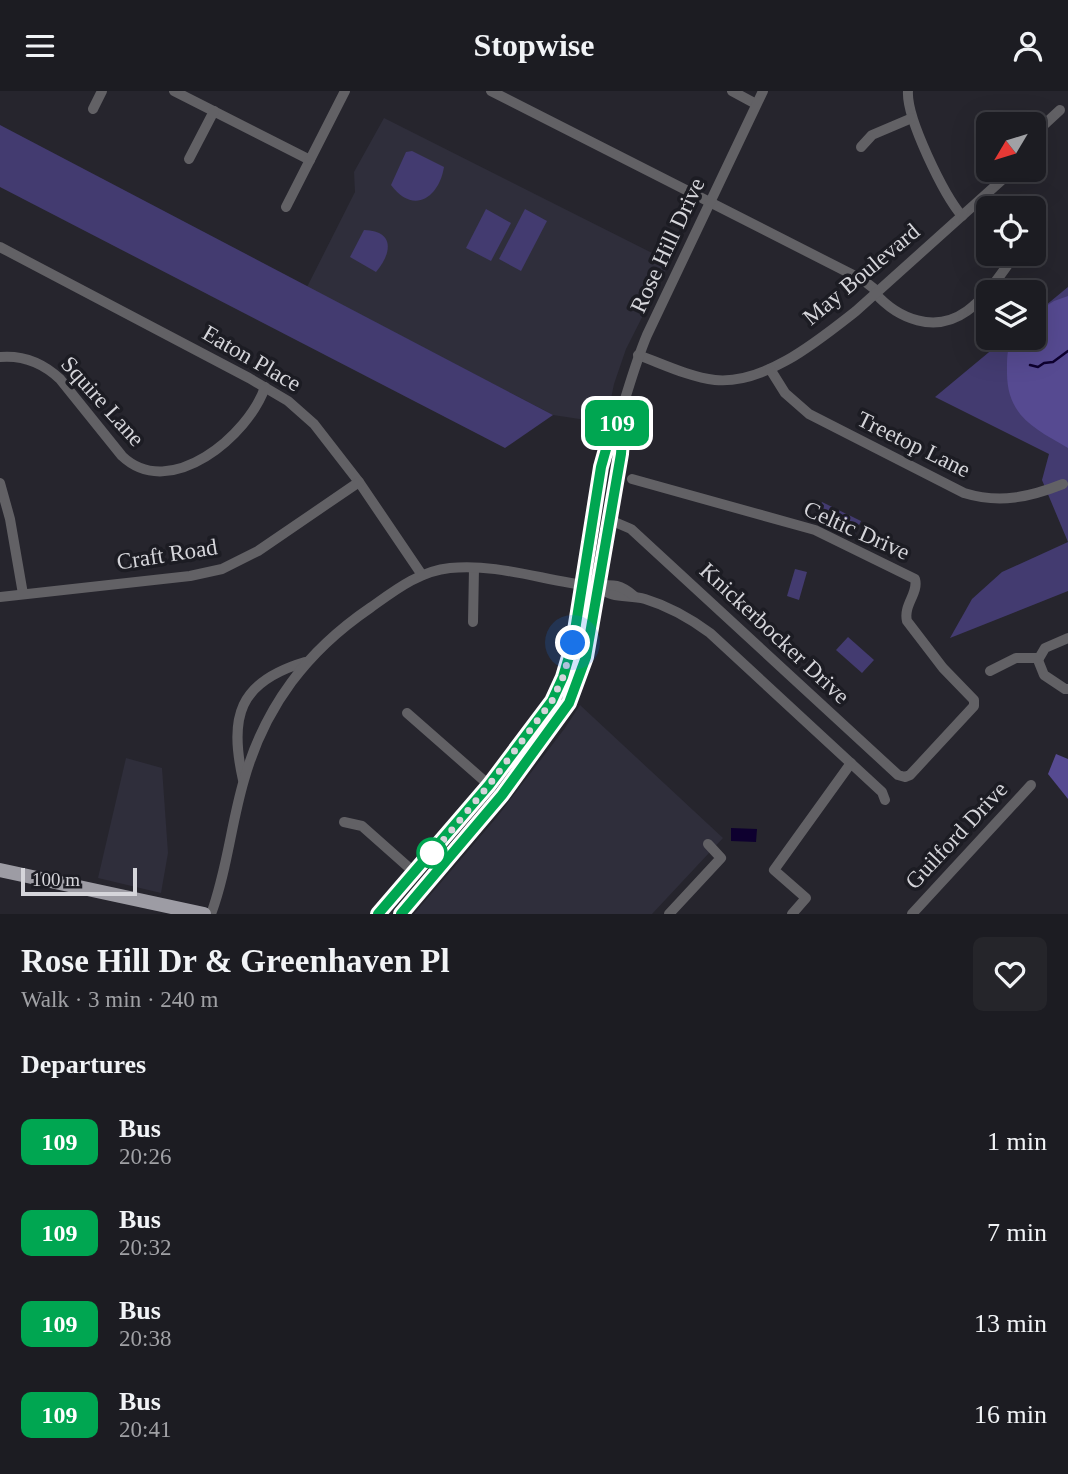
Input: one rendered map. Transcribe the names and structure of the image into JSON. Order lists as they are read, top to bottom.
{
  "streets": {
    "street": [
      "Rose Hill Drive",
      "May Boulevard",
      "Eaton Place",
      "Squire Lane",
      "Treetop Lane",
      "Celtic Drive",
      "Craft Road",
      "Knickerbocker Drive",
      "Guilford Drive"
    ]
  },
  "crossings": [
    ["Rose Hill Drive", "May Boulevard"],
    ["Rose Hill Drive", "Knickerbocker Drive"],
    ["May Boulevard", "Treetop Lane"],
    ["Eaton Place", "Squire Lane"],
    ["Eaton Place", "Craft Road"],
    ["Celtic Drive", "Knickerbocker Drive"]
  ],
  "lines": ["bus line 109"],
  "scale_bar": "100 m",
  "north": "bottom left",
  "page": {
    "header": "Stopwise",
    "on_map": "109",
    "scale": "100 m",
    "heading": [
      ["Rose Hill Dr & Greenhaven Pl", "Walk · 3 min · 240 m"],
      "Departures"
    ],
    "list": [
      {
        "mark": "109",
        "name": "Bus",
        "note": "20:26",
        "value": "1 min"
      },
      {
        "mark": "109",
        "name": "Bus",
        "note": "20:32",
        "value": "7 min"
      },
      {
        "mark": "109",
        "name": "Bus",
        "note": "20:38",
        "value": "13 min"
      },
      {
        "mark": "109",
        "name": "Bus",
        "note": "20:41",
        "value": "16 min"
      }
    ]
  }
}
